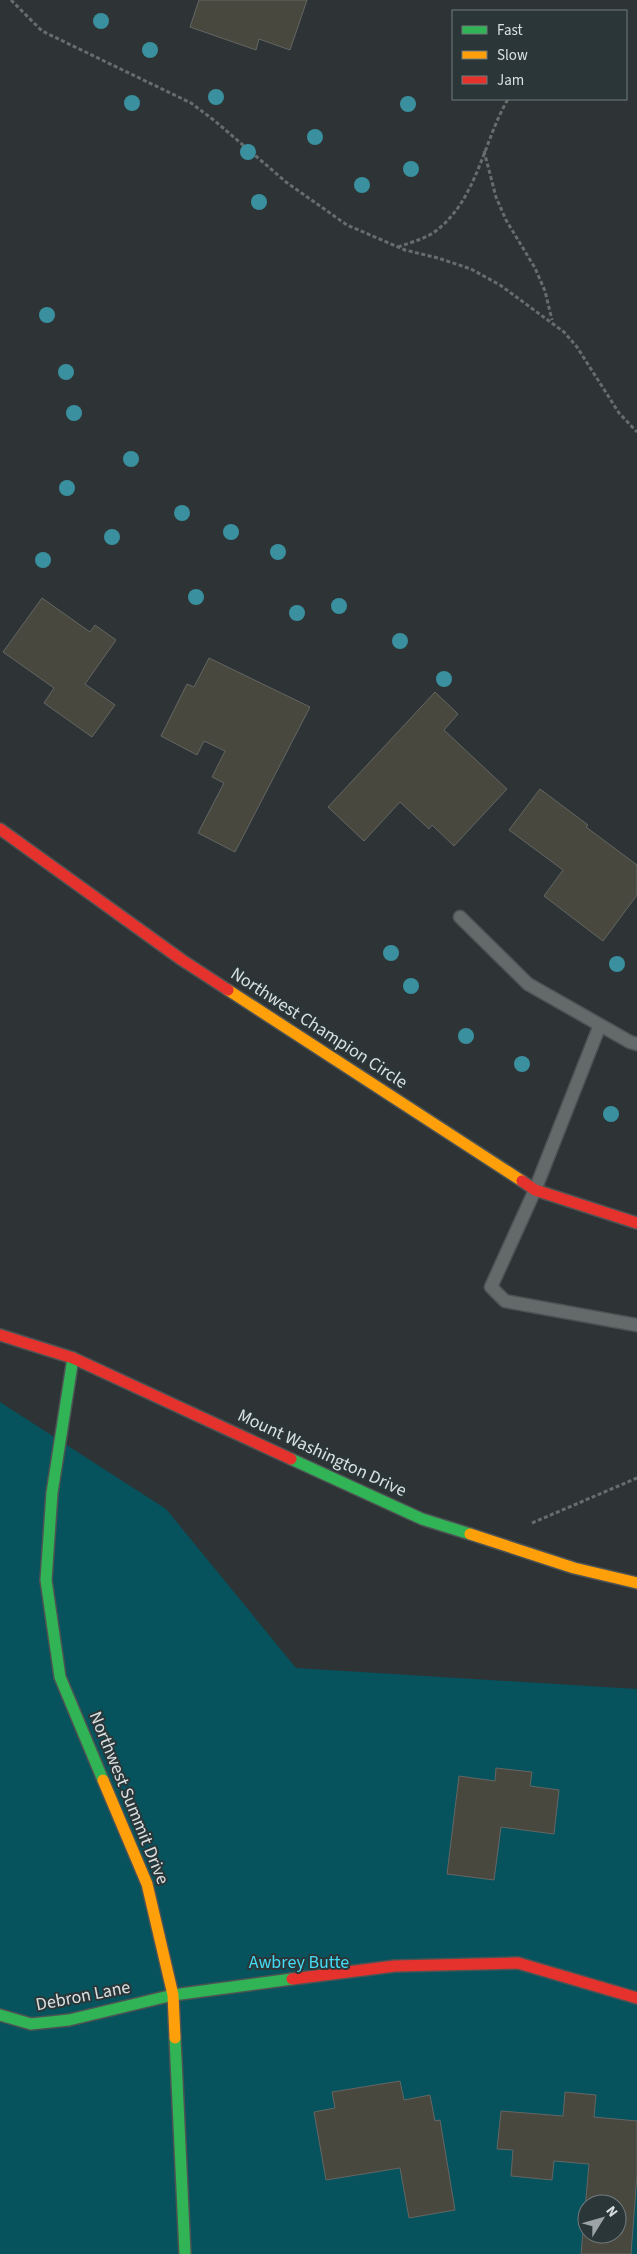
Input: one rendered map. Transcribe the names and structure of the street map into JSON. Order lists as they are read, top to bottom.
{
  "streets": {
    "street": [
      "Northwest Champion Circle",
      "Mount Washington Drive",
      "Northwest Summit Drive",
      "Debron Lane"
    ]
  },
  "crossings": [
    ["Mount Washington Drive", "Northwest Summit Drive"],
    ["Northwest Summit Drive", "Debron Lane"]
  ],
  "parks": ["Awbrey Butte"],
  "legend": ["Fast", "Slow", "Jam"],
  "north": "top right"
}
